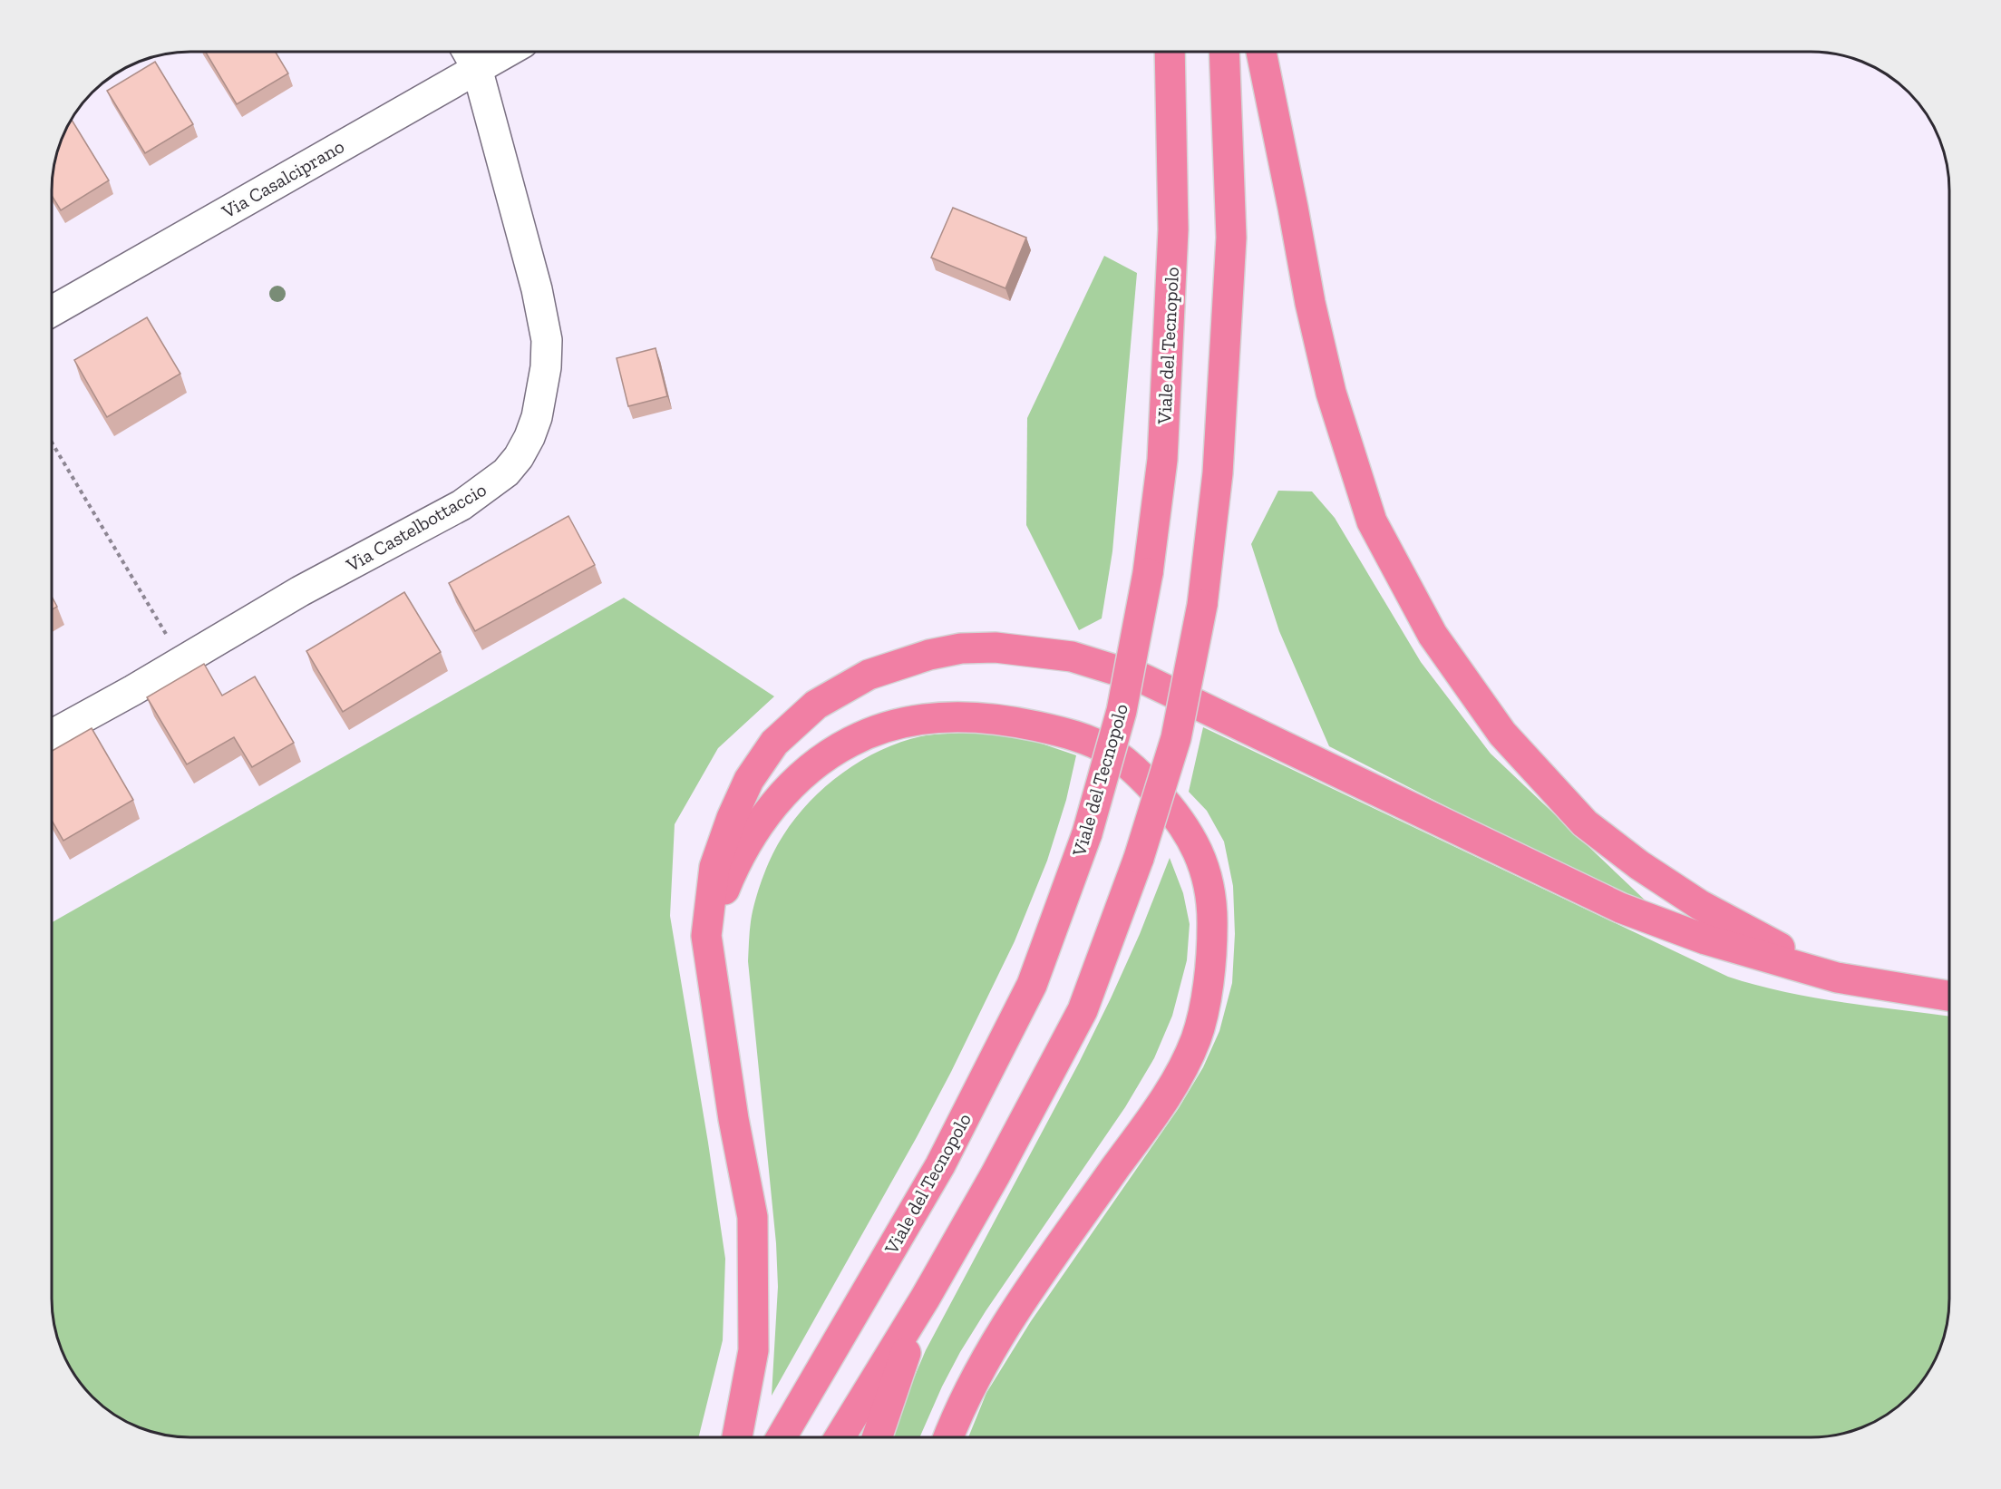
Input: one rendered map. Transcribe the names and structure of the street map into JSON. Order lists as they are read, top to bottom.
{
  "streets": {
    "highway": ["Viale del Tecnopolo"],
    "street": ["Via Casalciprano", "Via Castelbottaccio"]
  },
  "crossings": [
    ["Via Casalciprano", "Via Castelbottaccio"]
  ]
}
